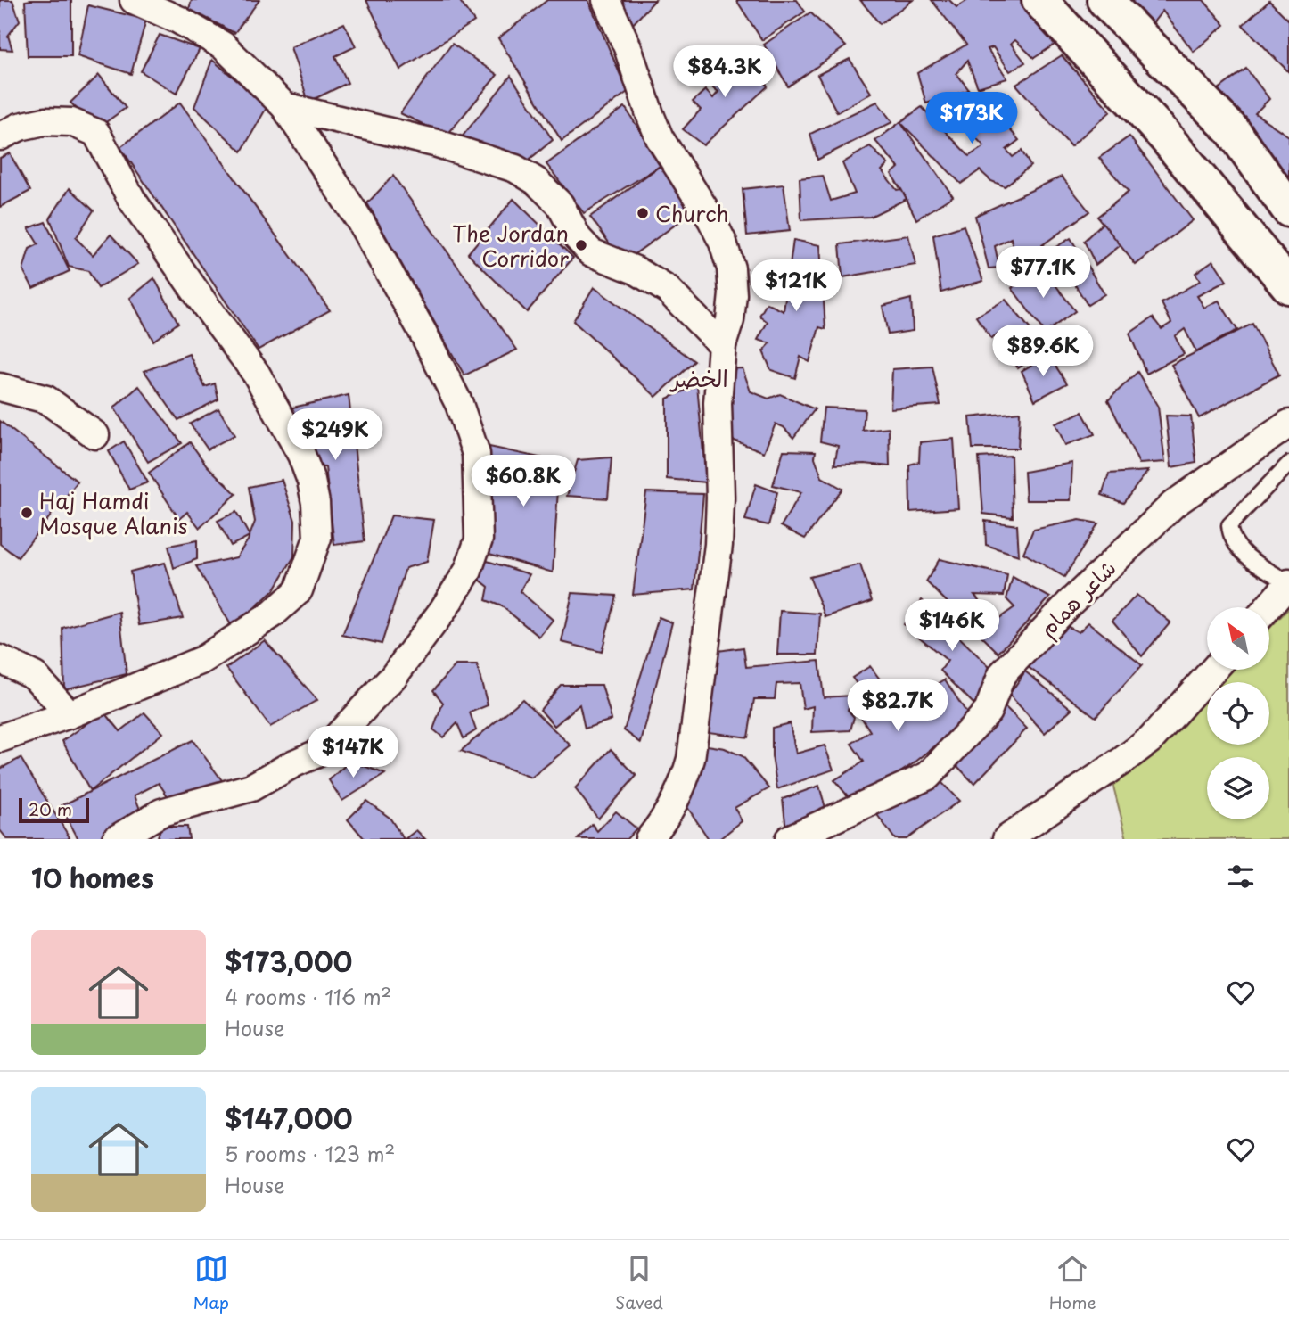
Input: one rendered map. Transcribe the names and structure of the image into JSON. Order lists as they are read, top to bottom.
{
  "streets": {
    "street": ["شاعر همام"]
  },
  "districts": ["الخضر"],
  "places": ["Church", "The Jordan Corridor", "Haj Hamdi Mosque Alanis"],
  "scale_bar": "20 m",
  "north": "top left",
  "page": {
    "price": [
      "$84.3K",
      "$173K",
      "$77.1K",
      "$121K",
      "$89.6K",
      "$249K",
      "$60.8K",
      "$146K",
      "$82.7K",
      "$147K"
    ],
    "scale": "20 m",
    "heading": "10 homes",
    "list": [
      {
        "name": "$173,000",
        "note": "4 rooms · 116 m² · House"
      },
      {
        "name": "$147,000",
        "note": "5 rooms · 123 m² · House"
      }
    ],
    "tabs": ["Map", "Saved", "Home"]
  }
}
